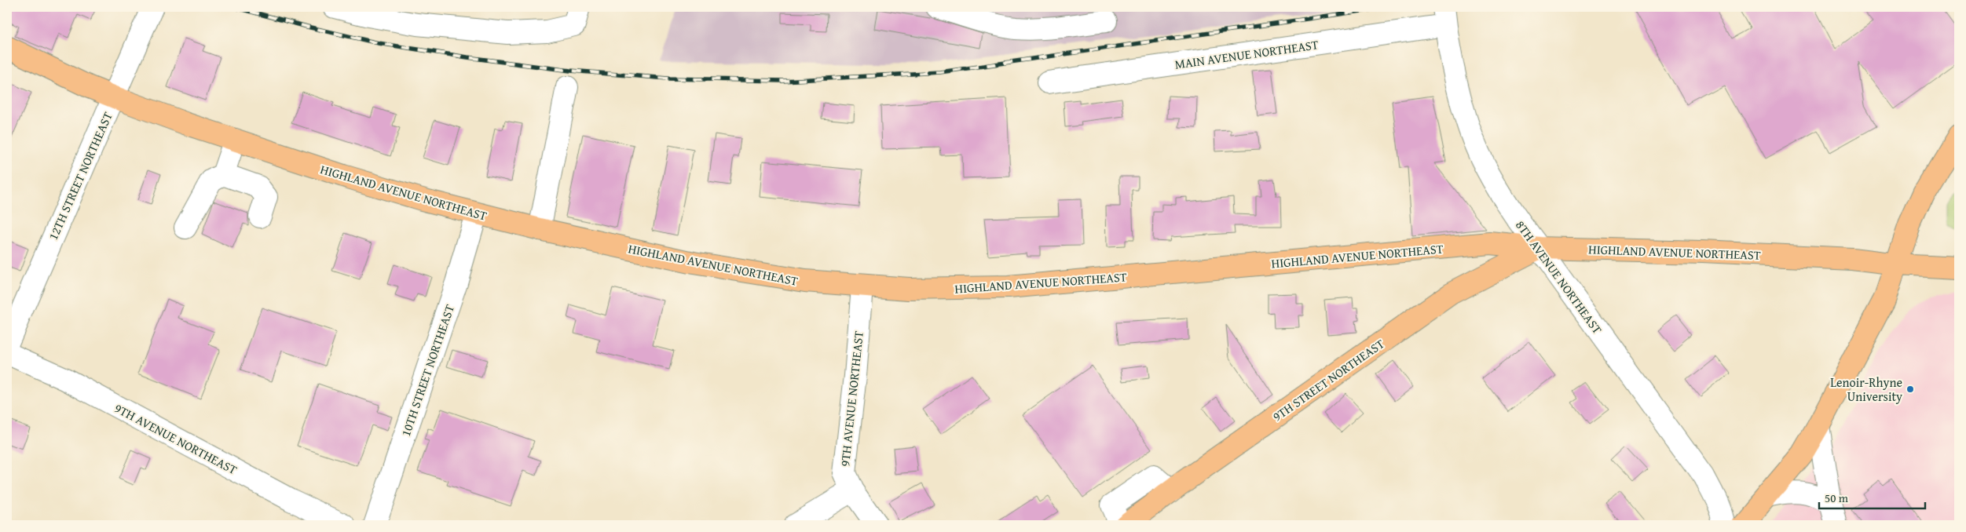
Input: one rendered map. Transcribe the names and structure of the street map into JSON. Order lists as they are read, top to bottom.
{
  "streets": {
    "main road": ["HIGHLAND AVENUE NORTHEAST", "9TH STREET NORTHEAST"],
    "street": [
      "MAIN AVENUE NORTHEAST",
      "12TH STREET NORTHEAST",
      "8TH AVENUE NORTHEAST",
      "10TH STREET NORTHEAST",
      "9TH AVENUE NORTHEAST"
    ]
  },
  "crossings": [
    ["MAIN AVENUE NORTHEAST", "8TH AVENUE NORTHEAST"],
    ["12TH STREET NORTHEAST", "HIGHLAND AVENUE NORTHEAST"],
    ["HIGHLAND AVENUE NORTHEAST", "8TH AVENUE NORTHEAST"],
    ["HIGHLAND AVENUE NORTHEAST", "10TH STREET NORTHEAST"],
    ["HIGHLAND AVENUE NORTHEAST", "9TH STREET NORTHEAST"],
    ["HIGHLAND AVENUE NORTHEAST", "9TH AVENUE NORTHEAST"],
    ["8TH AVENUE NORTHEAST", "9TH STREET NORTHEAST"]
  ],
  "places": ["Lenoir-Rhyne University"],
  "scale_bar": "50 m"
}
